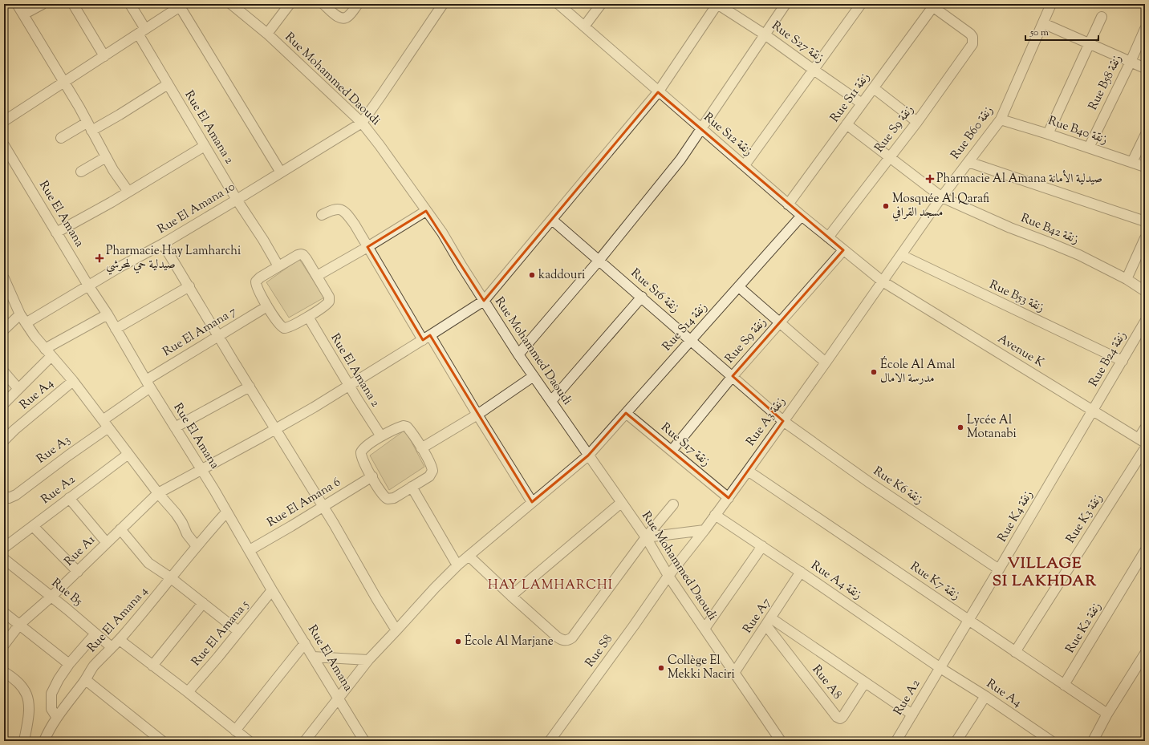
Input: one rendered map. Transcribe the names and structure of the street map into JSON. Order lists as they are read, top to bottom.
{
  "streets": {
    "street": [
      "Rue S27 زنقة",
      "Rue Mohammed Daoudi",
      "Rue B58 زنقة",
      "Rue S11 زنقة",
      "Rue El Amana 2",
      "Rue S9 زنقة",
      "Rue B40 زنقة",
      "Rue B60 زنقة",
      "Rue S12 زنقة",
      "Rue El Amana 10",
      "Rue El Amana",
      "Rue B42 زنقة",
      "Rue S16 زنقة",
      "Rue B53 زنقة",
      "Rue S14 زنقة",
      "Rue El Amana 7",
      "Avenue K",
      "Rue B24 زنقة",
      "Rue A4",
      "Rue A3 زنقة",
      "Rue S17 زنقة",
      "Rue A3",
      "Rue K6 زنقة",
      "Rue A2",
      "Rue El Amana 6",
      "Rue K4 زنقة",
      "Rue K3 زنقة",
      "Rue A1",
      "Rue A4 زنقة",
      "Rue K7 زنقة",
      "Rue B5",
      "Rue A7",
      "Rue El Amana 4",
      "Rue K2 زنقة",
      "Rue El Amana 5",
      "Rue S8",
      "Rue A8"
    ]
  },
  "crossings": [
    ["Rue S27 زنقة", "Rue S11 زنقة"],
    ["Rue S27 زنقة", "Rue A1"],
    ["Rue Mohammed Daoudi", "Rue El Amana 10"],
    ["Rue Mohammed Daoudi", "Rue S14 زنقة"],
    ["Rue Mohammed Daoudi", "Rue A3 زنقة"],
    ["Rue Mohammed Daoudi", "Rue A1"],
    ["Rue Mohammed Daoudi", "Rue A7"],
    ["Rue Mohammed Daoudi", "Rue S8"],
    ["Rue B58 زنقة", "Rue B40 زنقة"],
    ["Rue S11 زنقة", "Rue S9 زنقة"],
    ["Rue S11 زنقة", "Rue S12 زنقة"],
    ["Rue S11 زنقة", "Rue B42 زنقة"],
    ["Rue El Amana 2", "Rue El Amana 10"],
    ["Rue El Amana 2", "Rue El Amana 7"],
    ["Rue El Amana 2", "Rue El Amana 6"],
    ["Rue El Amana 2", "Rue A1"],
    ["Rue S9 زنقة", "Rue S12 زنقة"],
    ["Rue S9 زنقة", "Rue B42 زنقة"],
    ["Rue S9 زنقة", "Rue S16 زنقة"],
    ["Rue S9 زنقة", "Rue S17 زنقة"],
    ["Rue B40 زنقة", "Rue B60 زنقة"],
    ["Rue B60 زنقة", "Rue S12 زنقة"],
    ["Rue B60 زنقة", "Rue B42 زنقة"],
    ["Rue B60 زنقة", "Rue B53 زنقة"],
    ["Rue B60 زنقة", "Avenue K"],
    ["Rue B60 زنقة", "Rue A3 زنقة"],
    ["Rue S12 زنقة", "Rue S14 زنقة"],
    ["Rue S12 زنقة", "Avenue K"],
    ["Rue S12 زنقة", "Rue A3 زنقة"],
    ["Rue S12 زنقة", "Rue A1"],
    ["Rue El Amana 10", "Rue El Amana"],
    ["Rue El Amana", "Rue S14 زنقة"],
    ["Rue El Amana", "Rue El Amana 7"],
    ["Rue El Amana", "Rue El Amana 6"],
    ["Rue El Amana", "Rue A1"],
    ["Rue El Amana", "Rue El Amana 4"],
    ["Rue El Amana", "Rue El Amana 5"],
    ["Rue S16 زنقة", "Rue S14 زنقة"],
    ["Rue S16 زنقة", "Rue A3 زنقة"],
    ["Rue S16 زنقة", "Rue K6 زنقة"],
    ["Rue S16 زنقة", "Rue A1"],
    ["Rue B53 زنقة", "Rue B24 زنقة"],
    ["Rue S14 زنقة", "Rue S17 زنقة"],
    ["Rue El Amana 7", "Rue A3"],
    ["Avenue K", "Rue B24 زنقة"],
    ["Avenue K", "Rue A3 زنقة"],
    ["Avenue K", "Rue K4 زنقة"],
    ["Rue B24 زنقة", "Rue K4 زنقة"],
    ["Rue A4", "Rue A2"],
    ["Rue A4", "Rue K4 زنقة"],
    ["Rue A4", "Rue A4 زنقة"],
    ["Rue A3 زنقة", "Rue S17 زنقة"],
    ["Rue A3 زنقة", "Rue K6 زنقة"],
    ["Rue A3 زنقة", "Rue A4 زنقة"],
    ["Rue A3 زنقة", "Rue K7 زنقة"],
    ["Rue A3 زنقة", "Rue S8"],
    ["Rue K6 زنقة", "Rue K4 زنقة"],
    ["Rue A2", "Rue K4 زنقة"],
    ["Rue A2", "Rue A4 زنقة"],
    ["Rue A2", "Rue A8"],
    ["Rue K4 زنقة", "Rue A4 زنقة"],
    ["Rue K4 زنقة", "Rue K7 زنقة"],
    ["Rue K3 زنقة", "Rue K7 زنقة"],
    ["Rue A1", "Rue B5"],
    ["Rue A4 زنقة", "Rue A7"],
    ["Rue K7 زنقة", "Rue K2 زنقة"],
    ["Rue B5", "Rue El Amana 4"],
    ["Rue A7", "Rue A8"]
  ],
  "districts": ["VILLAGE SI LAKHDAR", "HAY LAMHARCHI"],
  "places": {
    "health": ["Pharmacie Al Amana صيدلية الأمانة", "Pharmacie Hay Lamharchi صيدلية حي لمحرشي"],
    "other": [
      "Mosquée Al Qarafi مسجد القرافي",
      "kaddouri",
      "École Al Amal مدرسة الامال",
      "Lycée Al Motanabi",
      "École Al Marjane",
      "Collège El Mekki Naciri"
    ]
  },
  "scale_bar": "50 m"
}
